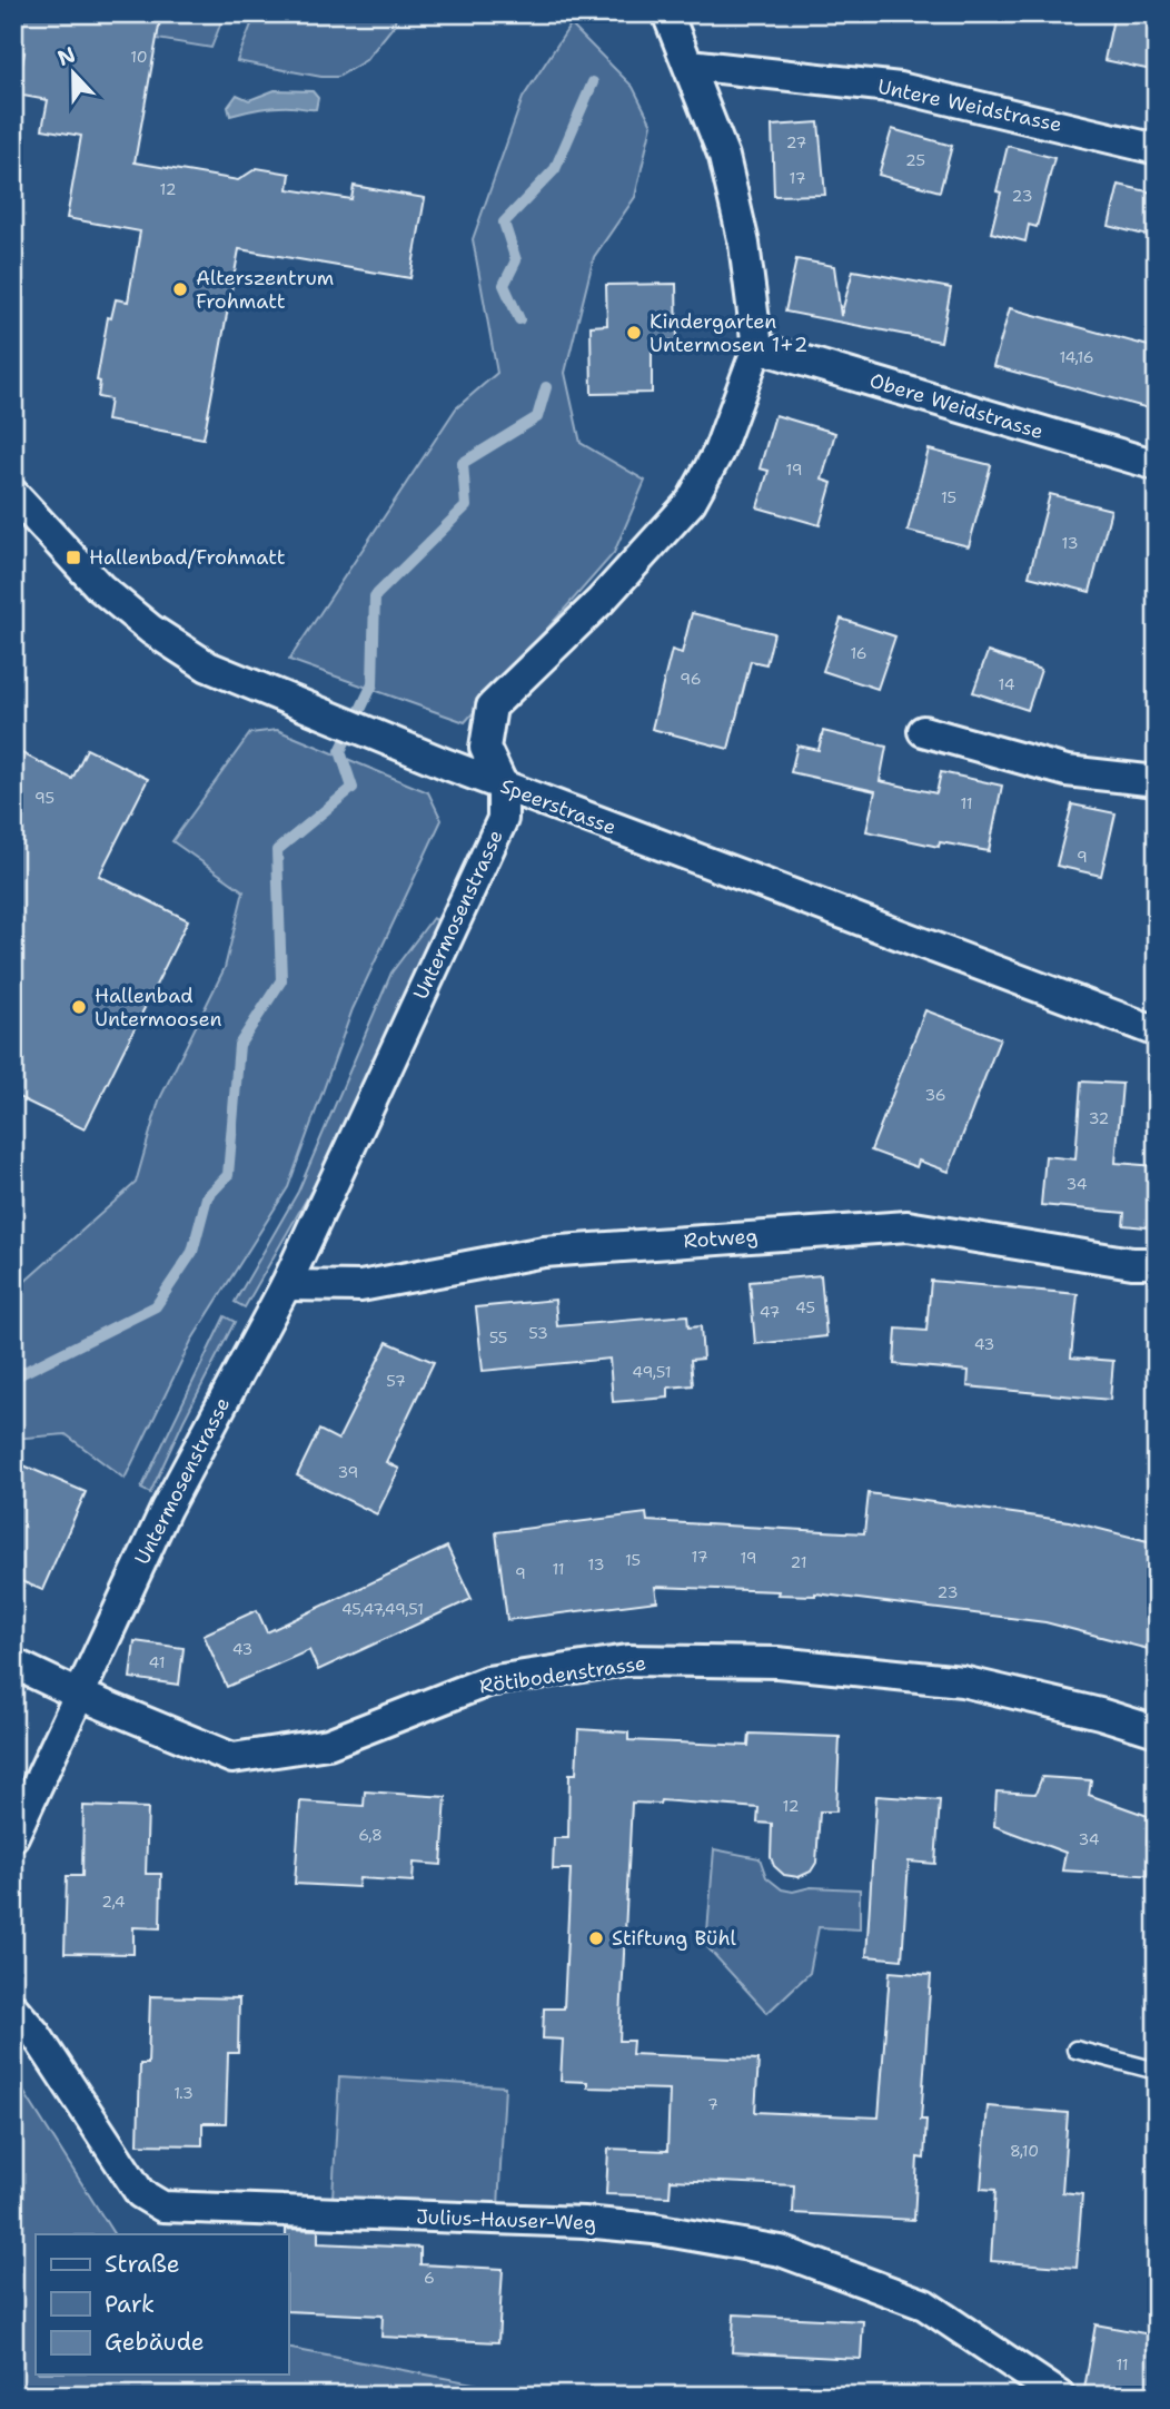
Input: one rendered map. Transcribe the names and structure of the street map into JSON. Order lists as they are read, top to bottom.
{
  "streets": {
    "street": [
      "Untere Weidstrasse",
      "Obere Weidstrasse",
      "Speerstrasse",
      "Untermosenstrasse",
      "Rotweg",
      "Rötibodenstrasse",
      "Julius-Hauser-Weg"
    ]
  },
  "crossings": [
    ["Untere Weidstrasse", "Untermosenstrasse"],
    ["Obere Weidstrasse", "Untermosenstrasse"],
    ["Speerstrasse", "Untermosenstrasse"],
    ["Untermosenstrasse", "Rotweg"],
    ["Untermosenstrasse", "Rötibodenstrasse"]
  ],
  "places": {
    "other": [
      "Alterszentrum Frohmatt",
      "Kindergarten Untermosen 1+2",
      "Hallenbad Untermoosen",
      "Stiftung Bühl"
    ],
    "transit": ["Hallenbad/Frohmatt"]
  },
  "house_numbers": [
    "10",
    "27",
    "25",
    "17",
    "12",
    "23",
    "14,16",
    "19",
    "15",
    "13",
    "16",
    "96",
    "14",
    "95",
    "11",
    "9",
    "36",
    "32",
    "34",
    "45",
    "47",
    "53",
    "55",
    "43",
    "49,51",
    "57",
    "39",
    "17",
    "19",
    "15",
    "21",
    "13",
    "11",
    "9",
    "23",
    "45,47,49,51",
    "43",
    "41",
    "12",
    "6,8",
    "34",
    "2,4",
    "1.3",
    "7",
    "8,10",
    "6",
    "11"
  ],
  "legend": ["Straße", "Park", "Gebäude"],
  "north": "top"
}
